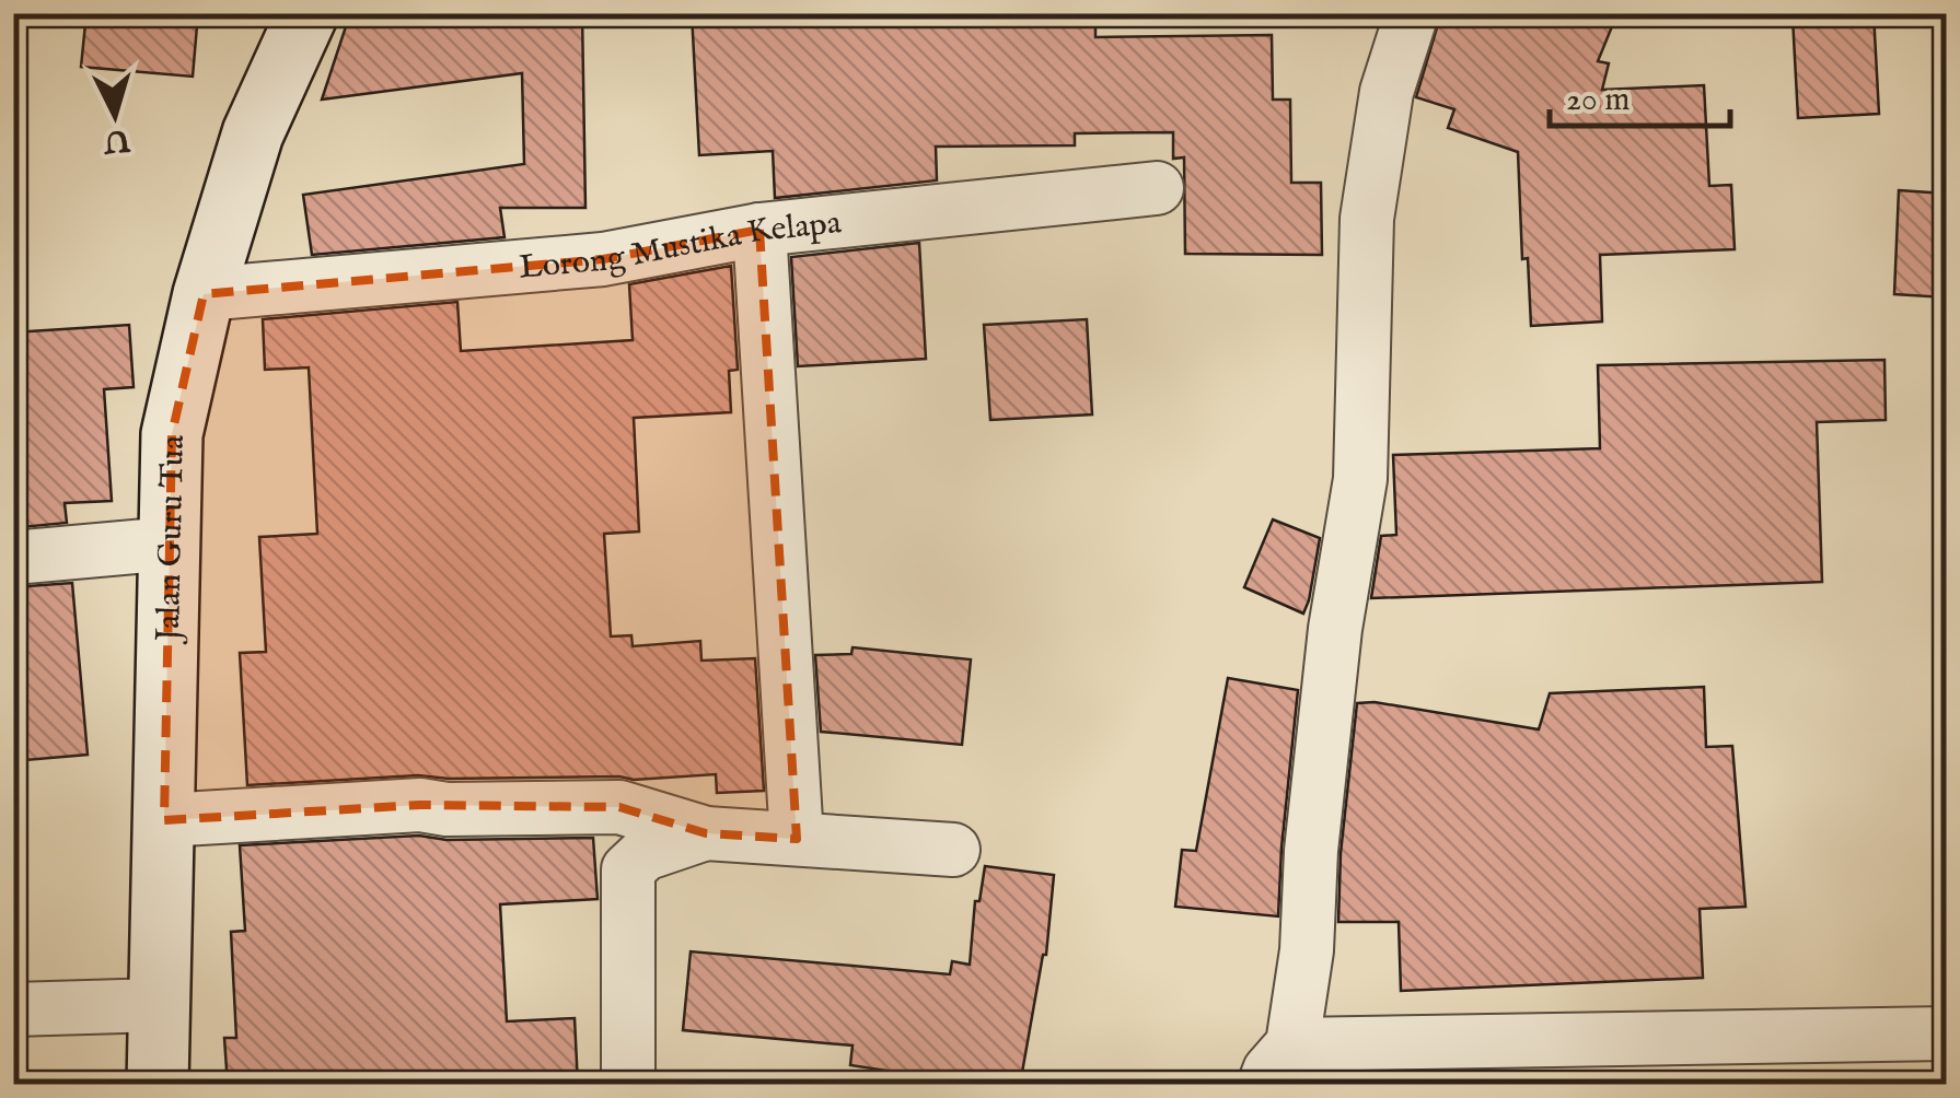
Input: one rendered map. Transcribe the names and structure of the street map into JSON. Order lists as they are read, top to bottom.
{
  "streets": {
    "main road": ["Jalan Guru Tua"],
    "street": ["Lorong Mustika Kelapa"]
  },
  "crossings": [
    ["Lorong Mustika Kelapa", "Jalan Guru Tua"]
  ],
  "scale_bar": "20 m",
  "north": "bottom"
}
